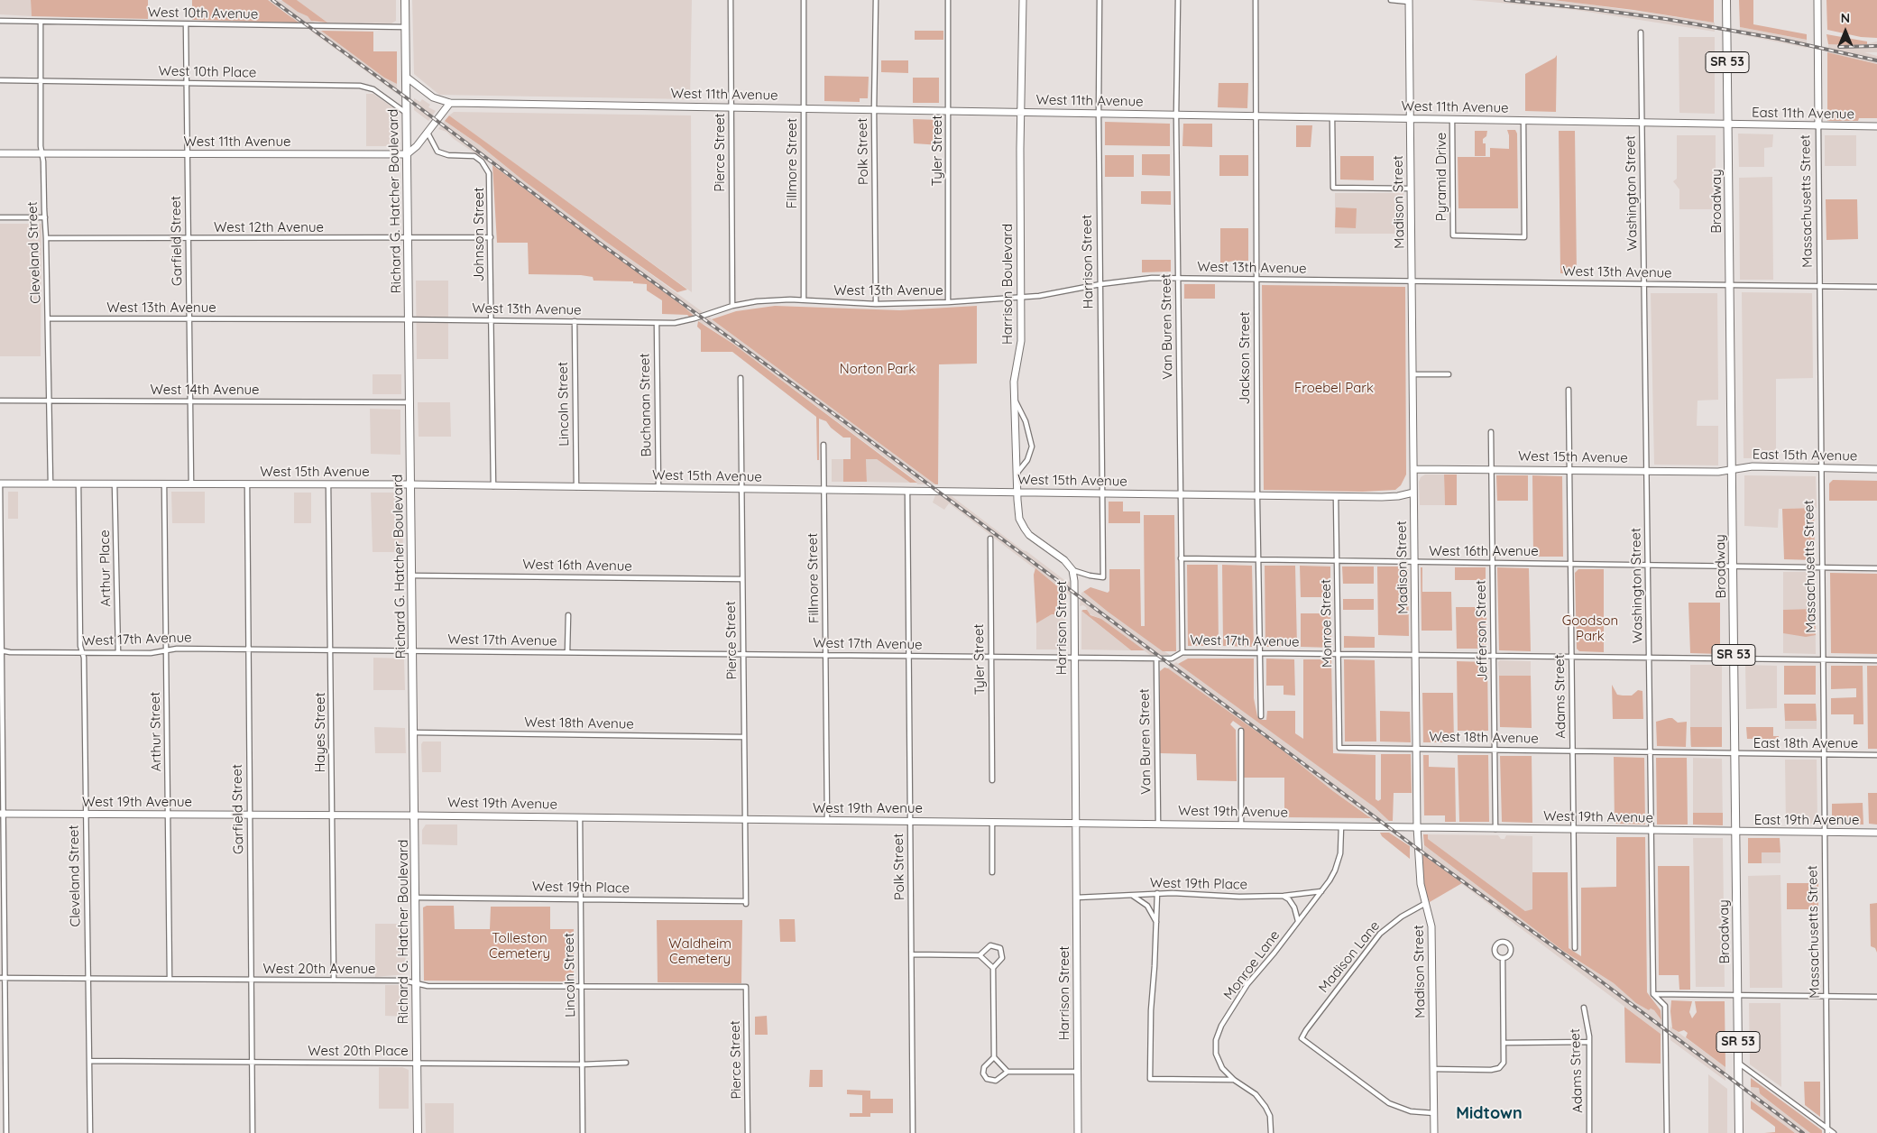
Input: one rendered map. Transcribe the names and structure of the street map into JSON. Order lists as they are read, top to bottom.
{
  "streets": {
    "main road": ["SR 53", "Richard G. Hatcher Boulevard", "Broadway"],
    "street": [
      "West 10th Avenue",
      "West 10th Place",
      "West 11th Avenue",
      "East 11th Avenue",
      "Tyler Street",
      "Polk Street",
      "Pierce Street",
      "Fillmore Street",
      "Pyramid Drive",
      "Washington Street",
      "Massachusetts Street",
      "Madison Street",
      "West 12th Avenue",
      "Johnson Street",
      "Garfield Street",
      "Cleveland Street",
      "Harrison Street",
      "West 13th Avenue",
      "Harrison Boulevard",
      "Van Buren Street",
      "Jackson Street",
      "West 14th Avenue",
      "Lincoln Street",
      "Buchanan Street",
      "East 15th Avenue",
      "West 15th Avenue",
      "West 16th Avenue",
      "Arthur Place",
      "Monroe Street",
      "Jefferson Street",
      "West 17th Avenue",
      "Adams Street",
      "West 18th Avenue",
      "Arthur Street",
      "Hayes Street",
      "East 18th Avenue",
      "West 19th Avenue",
      "East 19th Avenue",
      "West 19th Place",
      "Madison Lane",
      "Monroe Lane",
      "West 20th Avenue",
      "West 20th Place"
    ]
  },
  "crossings": [
    ["West 10th Avenue", "Richard G. Hatcher Boulevard"],
    ["West 10th Avenue", "Garfield Street"],
    ["West 10th Avenue", "Cleveland Street"],
    ["West 10th Place", "Richard G. Hatcher Boulevard"],
    ["West 10th Place", "Garfield Street"],
    ["West 10th Place", "Cleveland Street"],
    ["West 11th Avenue", "East 11th Avenue"],
    ["West 11th Avenue", "Tyler Street"],
    ["West 11th Avenue", "Polk Street"],
    ["West 11th Avenue", "Pierce Street"],
    ["West 11th Avenue", "Fillmore Street"],
    ["West 11th Avenue", "Pyramid Drive"],
    ["West 11th Avenue", "Washington Street"],
    ["West 11th Avenue", "Richard G. Hatcher Boulevard"],
    ["West 11th Avenue", "Broadway"],
    ["West 11th Avenue", "Madison Street"],
    ["West 11th Avenue", "Garfield Street"],
    ["West 11th Avenue", "Cleveland Street"],
    ["West 11th Avenue", "Harrison Street"],
    ["West 11th Avenue", "Harrison Boulevard"],
    ["West 11th Avenue", "Van Buren Street"],
    ["West 11th Avenue", "Jackson Street"],
    ["East 11th Avenue", "Broadway"],
    ["East 11th Avenue", "Massachusetts Street"],
    ["Tyler Street", "West 13th Avenue"],
    ["Tyler Street", "West 17th Avenue"],
    ["Polk Street", "West 13th Avenue"],
    ["Polk Street", "West 15th Avenue"],
    ["Polk Street", "West 17th Avenue"],
    ["Polk Street", "West 19th Avenue"],
    ["Pierce Street", "West 13th Avenue"],
    ["Pierce Street", "West 15th Avenue"],
    ["Pierce Street", "West 16th Avenue"],
    ["Pierce Street", "West 17th Avenue"],
    ["Pierce Street", "West 18th Avenue"],
    ["Pierce Street", "West 19th Avenue"],
    ["Pierce Street", "West 19th Place"],
    ["Pierce Street", "West 20th Avenue"],
    ["Fillmore Street", "West 13th Avenue"],
    ["Fillmore Street", "West 15th Avenue"],
    ["Fillmore Street", "West 17th Avenue"],
    ["Fillmore Street", "West 19th Avenue"],
    ["Washington Street", "West 13th Avenue"],
    ["Washington Street", "West 15th Avenue"],
    ["Washington Street", "West 16th Avenue"],
    ["Washington Street", "West 17th Avenue"],
    ["Washington Street", "West 18th Avenue"],
    ["Washington Street", "West 19th Avenue"],
    ["Richard G. Hatcher Boulevard", "West 12th Avenue"],
    ["Richard G. Hatcher Boulevard", "West 13th Avenue"],
    ["Richard G. Hatcher Boulevard", "West 14th Avenue"],
    ["Richard G. Hatcher Boulevard", "West 15th Avenue"],
    ["Richard G. Hatcher Boulevard", "West 16th Avenue"],
    ["Richard G. Hatcher Boulevard", "West 17th Avenue"],
    ["Richard G. Hatcher Boulevard", "West 18th Avenue"],
    ["Richard G. Hatcher Boulevard", "West 19th Avenue"],
    ["Richard G. Hatcher Boulevard", "West 19th Place"],
    ["Richard G. Hatcher Boulevard", "West 20th Avenue"],
    ["Richard G. Hatcher Boulevard", "West 20th Place"],
    ["Broadway", "West 13th Avenue"],
    ["Broadway", "East 15th Avenue"],
    ["Broadway", "West 15th Avenue"],
    ["Broadway", "West 16th Avenue"],
    ["Broadway", "West 17th Avenue"],
    ["Broadway", "West 18th Avenue"],
    ["Broadway", "East 18th Avenue"],
    ["Broadway", "West 19th Avenue"],
    ["Broadway", "East 19th Avenue"],
    ["Massachusetts Street", "West 13th Avenue"],
    ["Massachusetts Street", "East 15th Avenue"],
    ["Massachusetts Street", "West 16th Avenue"],
    ["Massachusetts Street", "West 17th Avenue"],
    ["Massachusetts Street", "East 18th Avenue"],
    ["Massachusetts Street", "East 19th Avenue"],
    ["Madison Street", "West 13th Avenue"],
    ["Madison Street", "West 15th Avenue"],
    ["Madison Street", "West 16th Avenue"],
    ["Madison Street", "West 17th Avenue"],
    ["Madison Street", "West 18th Avenue"],
    ["Madison Street", "West 19th Avenue"],
    ["Madison Street", "Madison Lane"],
    ["West 12th Avenue", "Johnson Street"],
    ["West 12th Avenue", "Garfield Street"],
    ["West 12th Avenue", "Cleveland Street"],
    ["Johnson Street", "West 13th Avenue"],
    ["Johnson Street", "West 15th Avenue"],
    ["Garfield Street", "West 13th Avenue"],
    ["Garfield Street", "West 14th Avenue"],
    ["Garfield Street", "West 15th Avenue"],
    ["Garfield Street", "West 17th Avenue"],
    ["Garfield Street", "West 19th Avenue"],
    ["Garfield Street", "West 20th Avenue"],
    ["Garfield Street", "West 20th Place"],
    ["Cleveland Street", "West 13th Avenue"],
    ["Cleveland Street", "West 14th Avenue"],
    ["Cleveland Street", "West 15th Avenue"],
    ["Cleveland Street", "West 17th Avenue"],
    ["Cleveland Street", "West 19th Avenue"],
    ["Cleveland Street", "West 20th Avenue"],
    ["Cleveland Street", "West 20th Place"],
    ["Harrison Street", "West 13th Avenue"],
    ["Harrison Street", "Harrison Boulevard"],
    ["Harrison Street", "West 15th Avenue"],
    ["Harrison Street", "West 17th Avenue"],
    ["Harrison Street", "West 19th Avenue"],
    ["Harrison Street", "West 19th Place"],
    ["West 13th Avenue", "Harrison Boulevard"],
    ["West 13th Avenue", "Van Buren Street"],
    ["West 13th Avenue", "Jackson Street"],
    ["West 13th Avenue", "Lincoln Street"],
    ["West 13th Avenue", "Buchanan Street"],
    ["Harrison Boulevard", "West 15th Avenue"],
    ["Van Buren Street", "West 15th Avenue"],
    ["Van Buren Street", "West 16th Avenue"],
    ["Van Buren Street", "West 17th Avenue"],
    ["Van Buren Street", "West 19th Avenue"],
    ["Jackson Street", "West 15th Avenue"],
    ["Jackson Street", "West 16th Avenue"],
    ["Jackson Street", "West 17th Avenue"],
    ["Lincoln Street", "West 15th Avenue"],
    ["Lincoln Street", "West 19th Avenue"],
    ["Lincoln Street", "West 19th Place"],
    ["Lincoln Street", "West 20th Avenue"],
    ["Lincoln Street", "West 20th Place"],
    ["Buchanan Street", "West 15th Avenue"],
    ["East 15th Avenue", "West 15th Avenue"],
    ["West 15th Avenue", "Arthur Place"],
    ["West 15th Avenue", "Monroe Street"],
    ["West 15th Avenue", "Jefferson Street"],
    ["West 15th Avenue", "Adams Street"],
    ["West 15th Avenue", "Arthur Street"],
    ["West 15th Avenue", "Hayes Street"],
    ["West 16th Avenue", "Monroe Street"],
    ["West 16th Avenue", "Jefferson Street"],
    ["West 16th Avenue", "Adams Street"],
    ["Arthur Place", "West 17th Avenue"],
    ["Monroe Street", "West 17th Avenue"],
    ["Monroe Street", "West 18th Avenue"],
    ["Jefferson Street", "West 17th Avenue"],
    ["Jefferson Street", "West 18th Avenue"],
    ["Jefferson Street", "West 19th Avenue"],
    ["West 17th Avenue", "Adams Street"],
    ["West 17th Avenue", "Arthur Street"],
    ["West 17th Avenue", "Hayes Street"],
    ["Adams Street", "West 18th Avenue"],
    ["Adams Street", "West 19th Avenue"],
    ["West 18th Avenue", "East 18th Avenue"],
    ["Arthur Street", "West 19th Avenue"],
    ["Arthur Street", "West 20th Avenue"],
    ["Hayes Street", "West 19th Avenue"],
    ["Hayes Street", "West 20th Avenue"],
    ["West 19th Avenue", "East 19th Avenue"],
    ["West 19th Avenue", "Monroe Lane"],
    ["West 19th Place", "Monroe Lane"]
  ],
  "districts": ["Midtown"],
  "parks": [
    "Norton Park",
    "Froebel Park",
    "Goodson Park",
    "Tolleston Cemetery",
    "Waldheim Cemetery"
  ],
  "north": "top"
}
